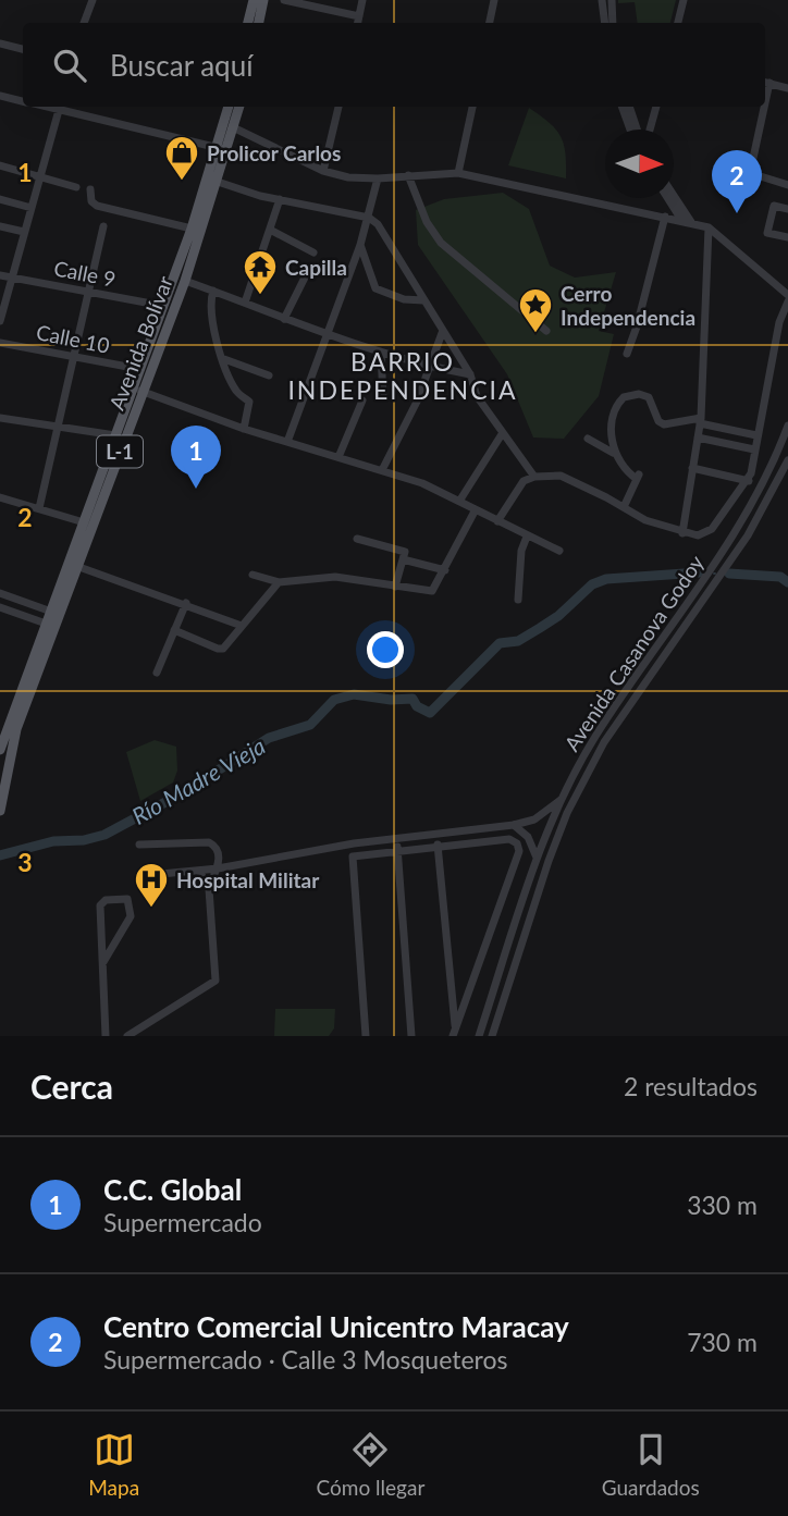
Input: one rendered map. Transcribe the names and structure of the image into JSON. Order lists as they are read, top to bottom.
{
  "streets": {
    "main road": ["Avenida Bolívar", "L-1"],
    "street": ["Calle 9", "Calle 10", "Avenida Casanova Godoy"]
  },
  "crossings": [
    ["Calle 9", "Avenida Bolívar"],
    ["Calle 10", "Avenida Bolívar"]
  ],
  "districts": ["BARRIO INDEPENDENCIA"],
  "water": ["Río Madre Vieja"],
  "places": {
    "shop": ["Prolicor Carlos"],
    "temple": ["Capilla"],
    "place": ["Cerro Independencia"],
    "hospital": ["Hospital Militar"]
  },
  "north": "right",
  "page": {
    "search": "Buscar aquí",
    "pins": ["2", "1"],
    "heading": ["Cerca", "2 resultados"],
    "list": [
      {
        "mark": "1",
        "name": "C.C. Global",
        "note": "Supermercado",
        "value": "330 m"
      },
      {
        "mark": "2",
        "name": "Centro Comercial Unicentro Maracay",
        "note": "Supermercado · Calle 3 Mosqueteros",
        "value": "730 m"
      }
    ],
    "nav": ["Mapa", "Cómo llegar", "Guardados"]
  },
  "grid": {
    "rows": ["1", "2", "3"]
  }
}
